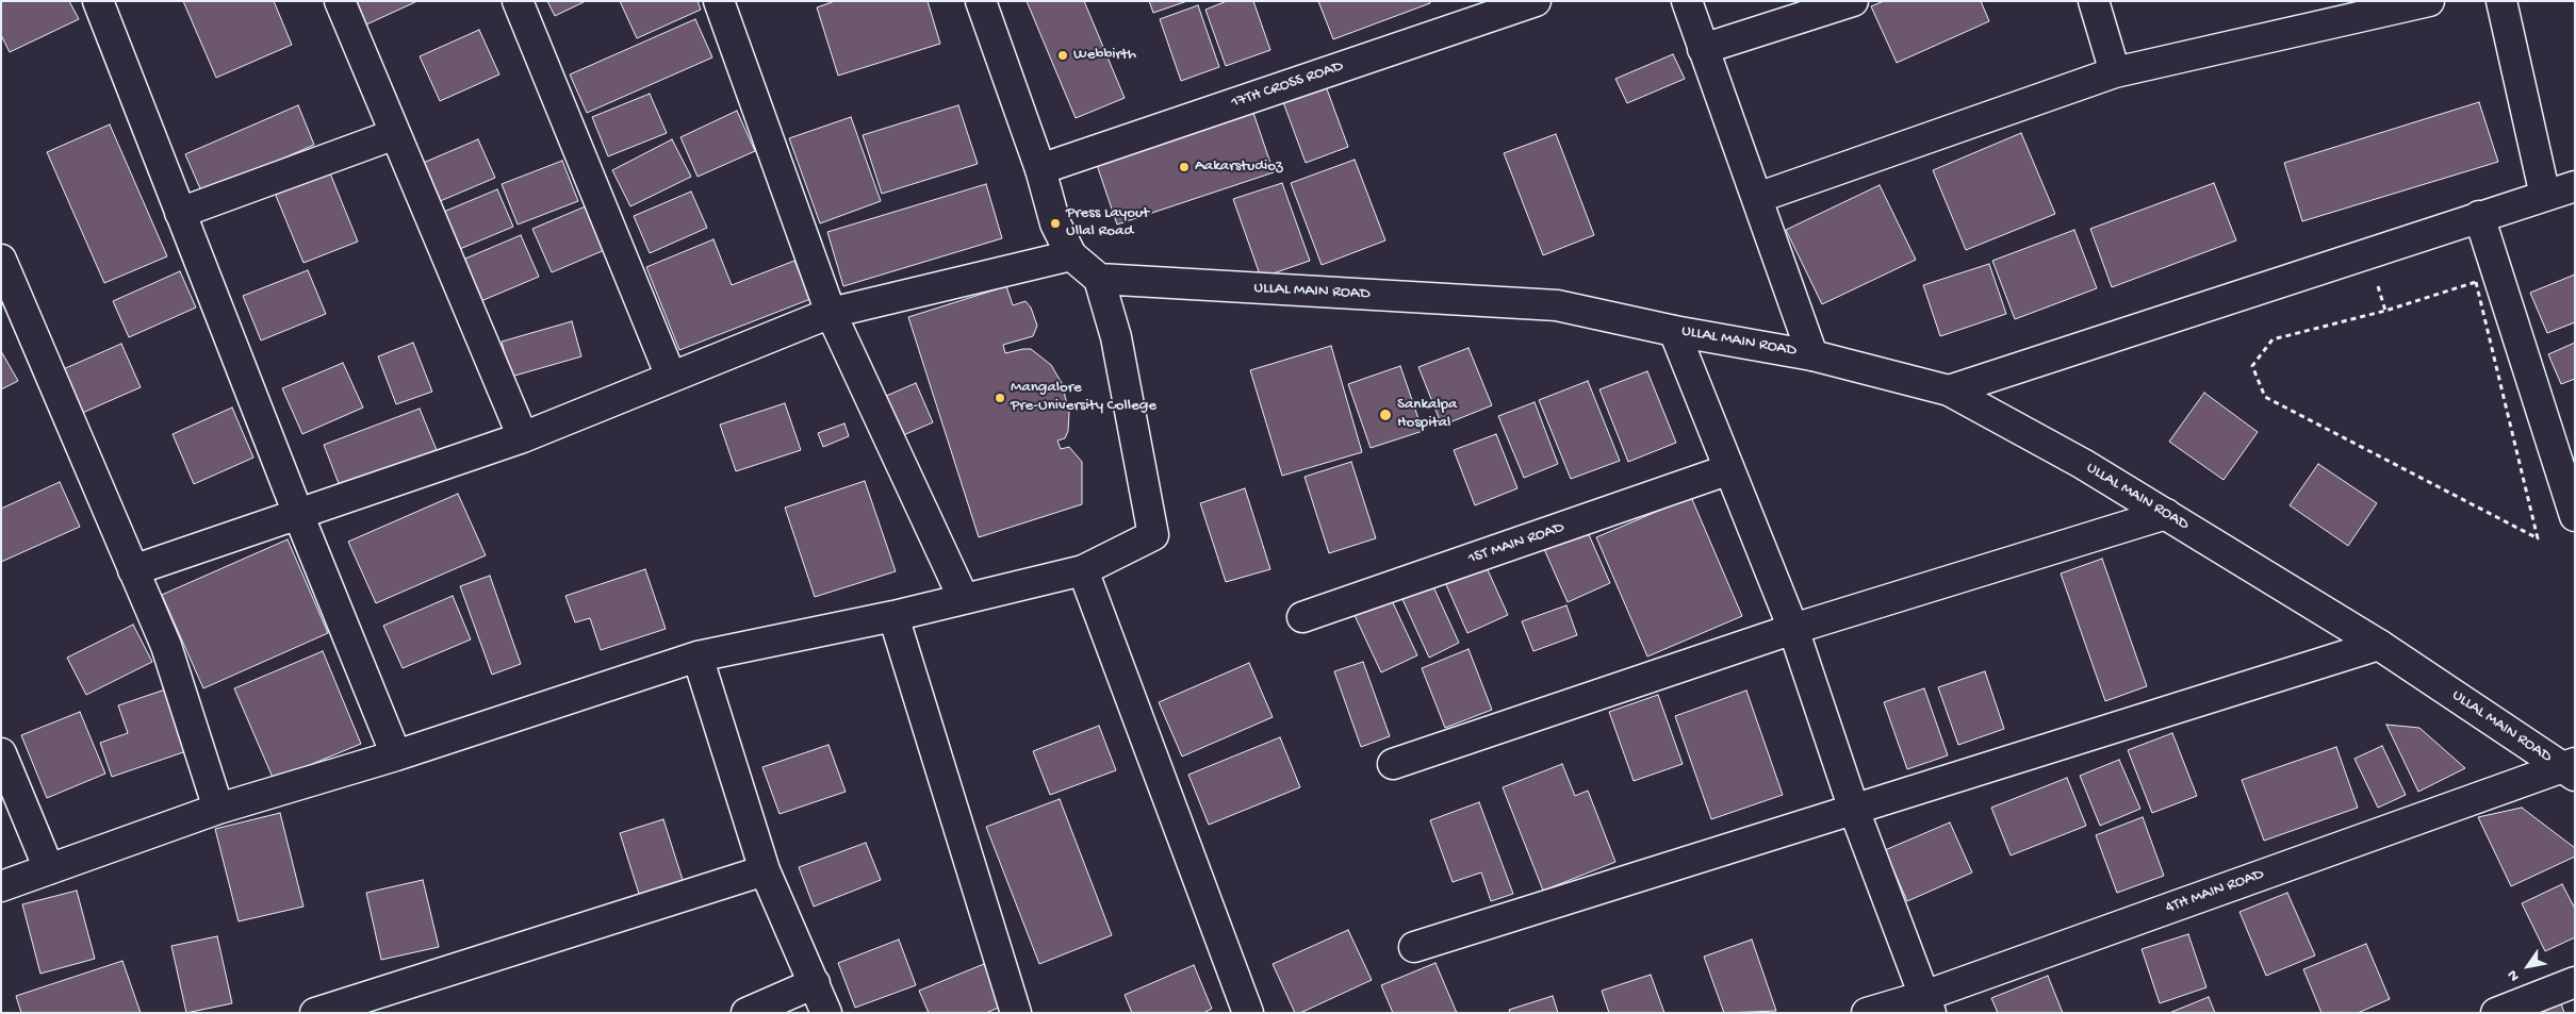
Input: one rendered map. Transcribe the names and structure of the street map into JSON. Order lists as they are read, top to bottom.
{
  "streets": {
    "street": [
      "17TH CROSS ROAD",
      "ULLAL MAIN ROAD",
      "1ST MAIN ROAD",
      "4TH MAIN ROAD"
    ]
  },
  "crossings": [
    ["ULLAL MAIN ROAD", "4TH MAIN ROAD"]
  ],
  "places": [
    "Webbirth",
    "Aakarstudioz",
    "Press Layout Ullal Road",
    "Mangalore Pre-University College",
    "Sankalpa Hospital"
  ],
  "north": "bottom left"
}
